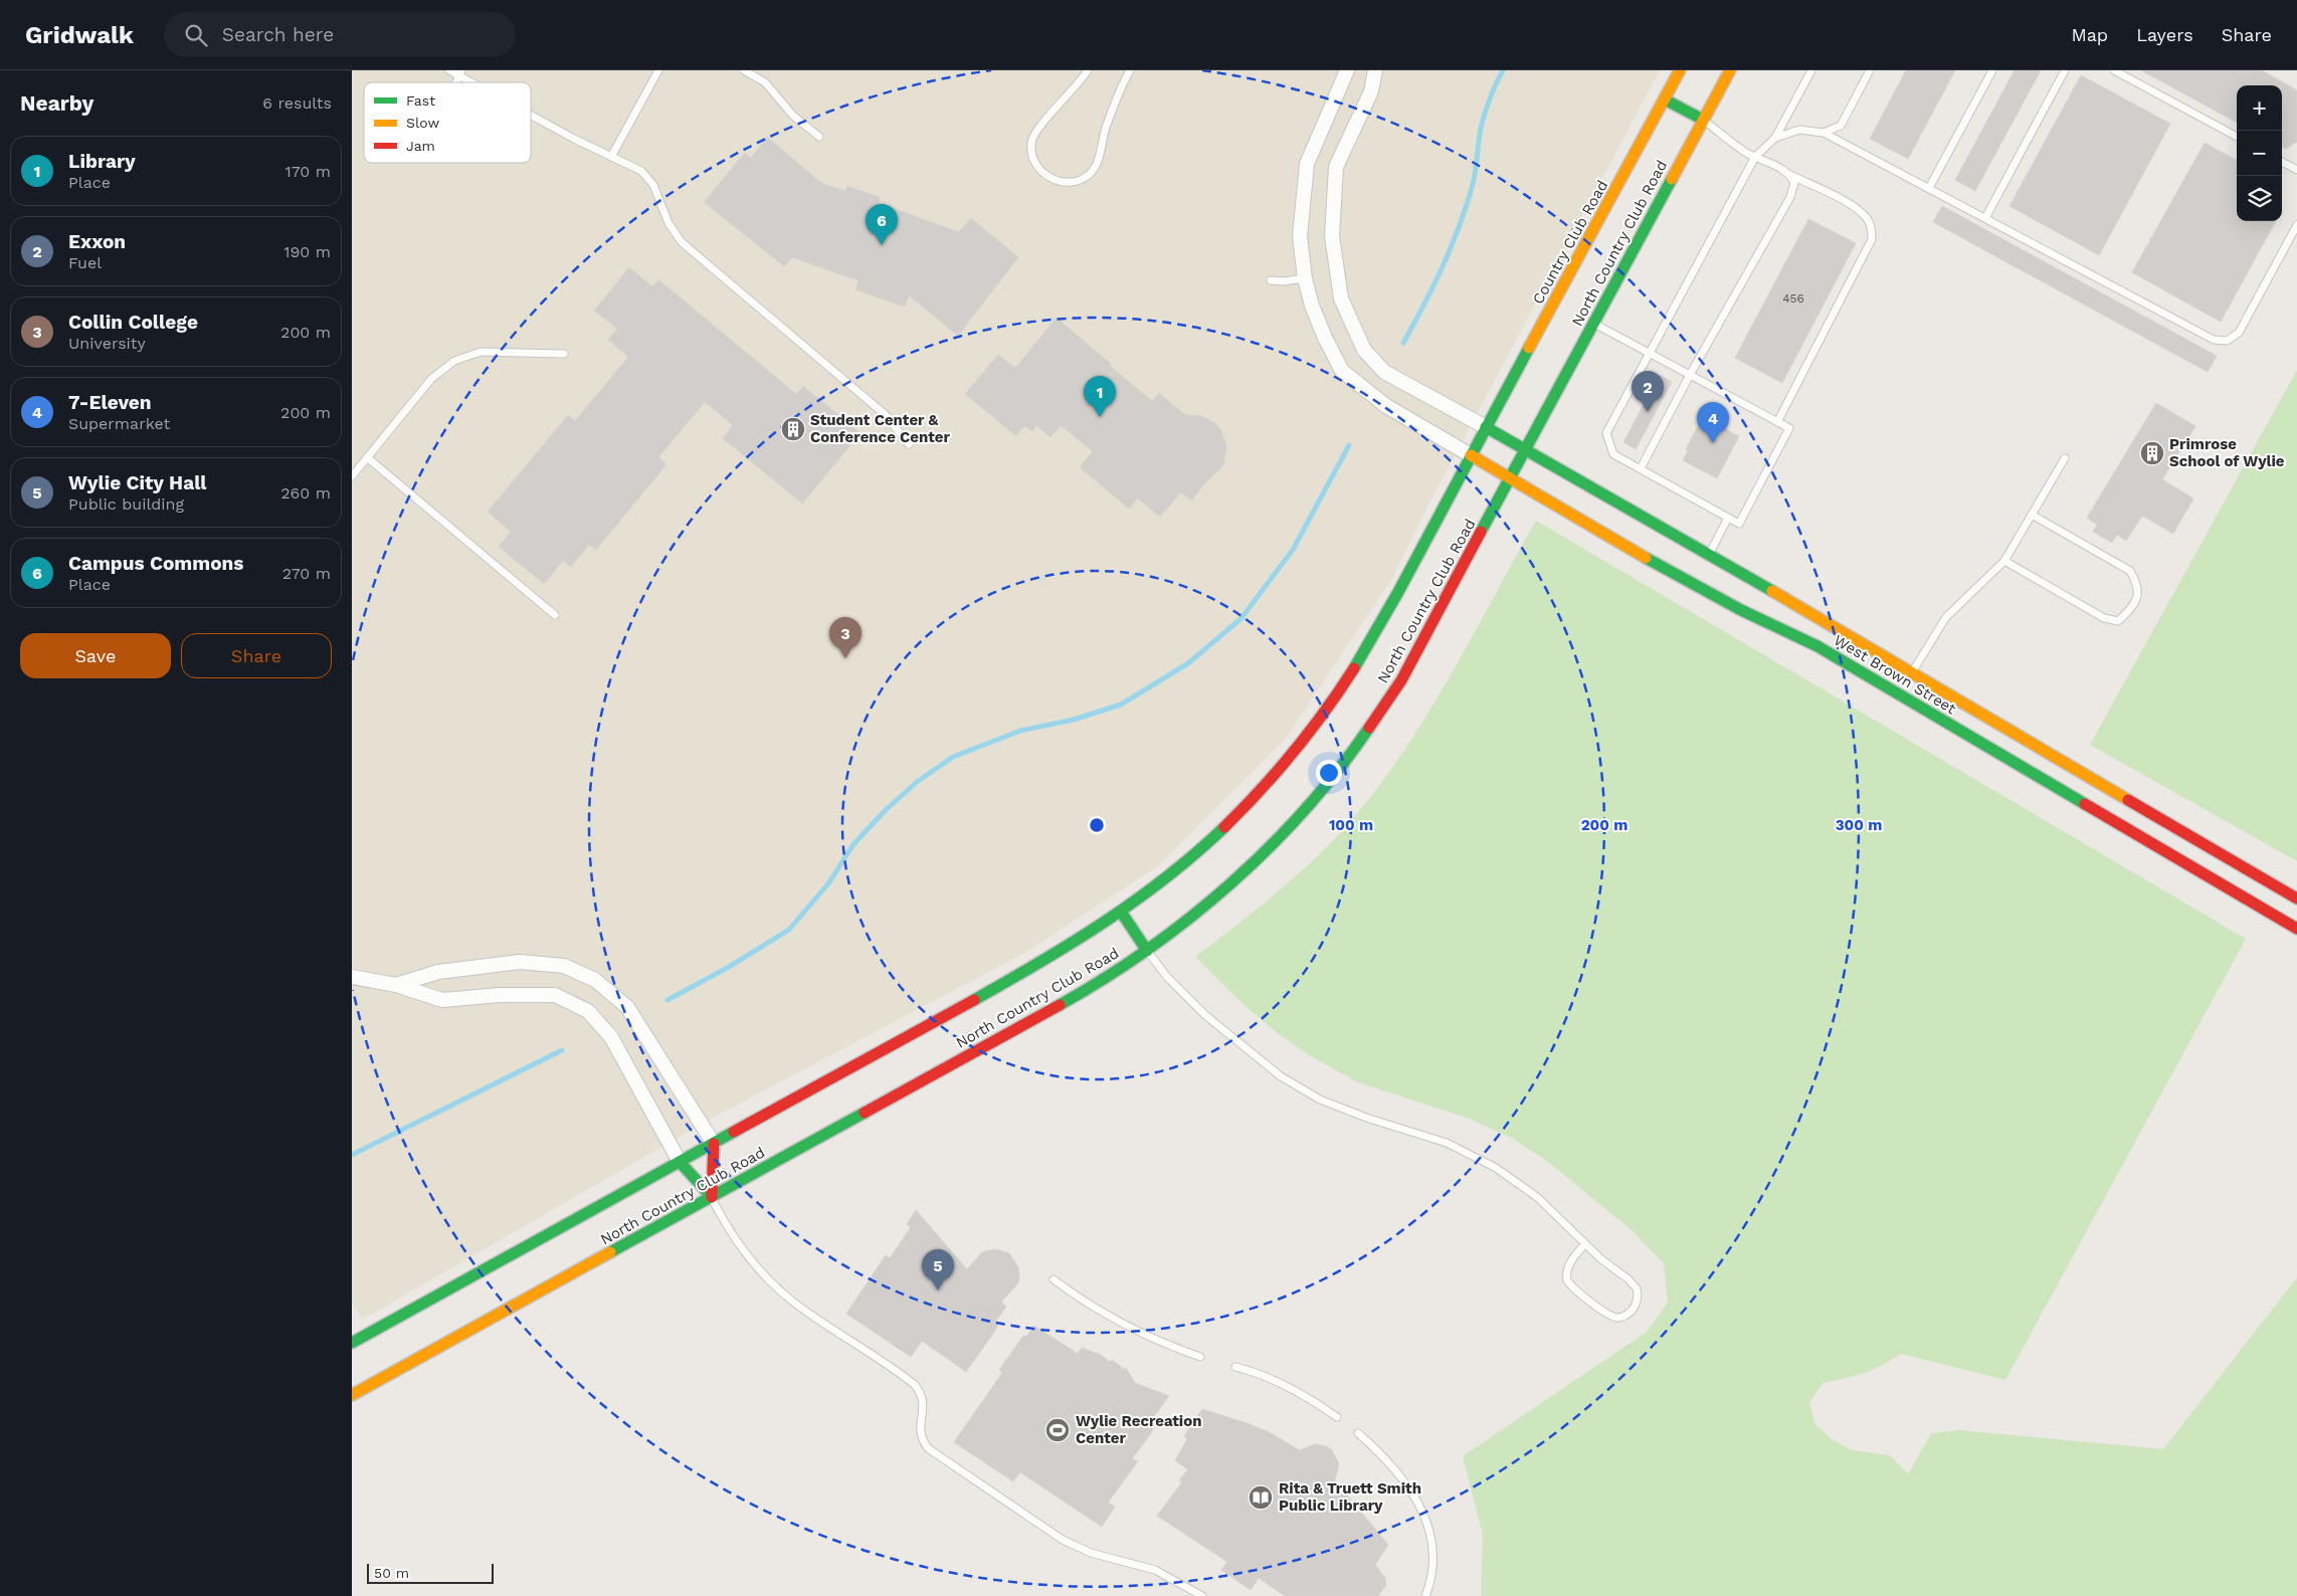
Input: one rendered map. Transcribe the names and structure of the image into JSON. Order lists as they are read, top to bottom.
{
  "streets": {
    "main road": ["Country Club Road", "North Country Club Road", "West Brown Street"]
  },
  "crossings": [
    ["Country Club Road", "North Country Club Road"],
    ["Country Club Road", "West Brown Street"],
    ["North Country Club Road", "West Brown Street"]
  ],
  "places": {
    "building": ["Student Center & Conference Center", "Primrose School of Wylie"],
    "sports": ["Wylie Recreation Center"],
    "library": ["Rita & Truett Smith Public Library"]
  },
  "house_numbers": ["456"],
  "legend": ["Fast", "Slow", "Jam"],
  "scale_bar": "50 m",
  "page": {
    "header": "Gridwalk",
    "search": "Search here",
    "nav": ["Map", "Layers", "Share"],
    "heading": ["Nearby", "6 results"],
    "map_buttons": ["+", "−"],
    "list": [
      {
        "mark": "1",
        "name": "Library",
        "note": "Place",
        "value": "170 m"
      },
      {
        "mark": "2",
        "name": "Exxon",
        "note": "Fuel",
        "value": "190 m"
      },
      {
        "mark": "3",
        "name": "Collin College",
        "note": "University",
        "value": "200 m"
      },
      {
        "mark": "4",
        "name": "7-Eleven",
        "note": "Supermarket",
        "value": "200 m"
      },
      {
        "mark": "5",
        "name": "Wylie City Hall",
        "note": "Public building",
        "value": "260 m"
      },
      {
        "mark": "6",
        "name": "Campus Commons",
        "note": "Place",
        "value": "270 m"
      }
    ],
    "pins": [
      "6",
      "2",
      "1",
      "4",
      "3",
      "5"
    ],
    "buttons": ["Save", "Share"],
    "scale": "50 m"
  },
  "rings": ["100 m", "200 m", "300 m"]
}
